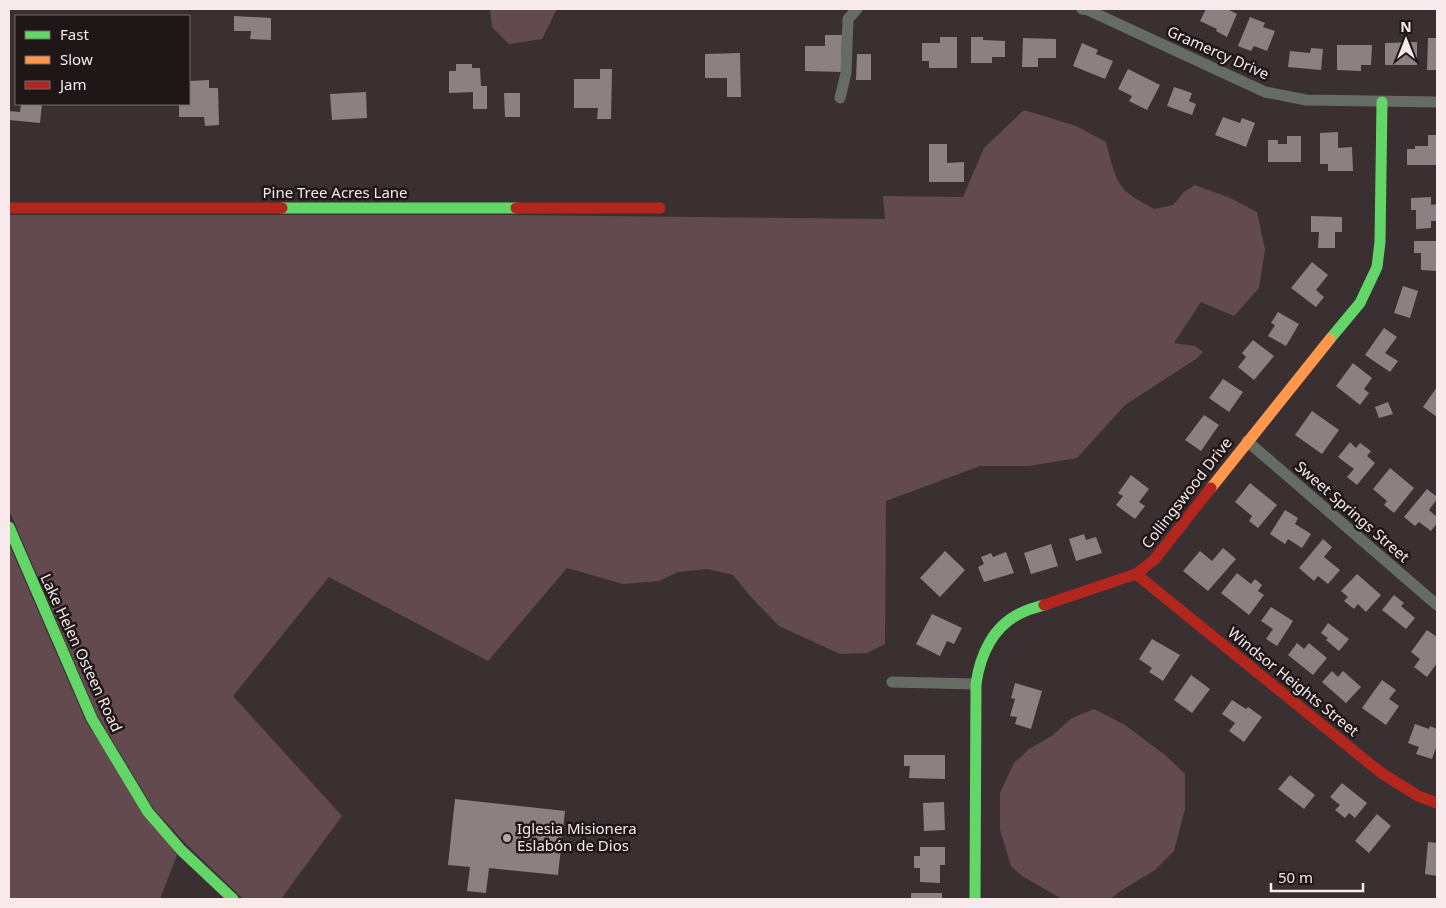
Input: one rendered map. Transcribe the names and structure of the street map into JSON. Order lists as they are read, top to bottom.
{
  "streets": {
    "street": [
      "Gramercy Drive",
      "Pine Tree Acres Lane",
      "Collingswood Drive",
      "Sweet Springs Street",
      "Lake Helen Osteen Road",
      "Windsor Heights Street"
    ]
  },
  "crossings": [
    ["Gramercy Drive", "Collingswood Drive"],
    ["Collingswood Drive", "Sweet Springs Street"],
    ["Collingswood Drive", "Windsor Heights Street"]
  ],
  "places": ["Iglesia Misionera Eslabón de Dios"],
  "legend": ["Fast", "Slow", "Jam"],
  "scale_bar": "50 m",
  "north": "top"
}
